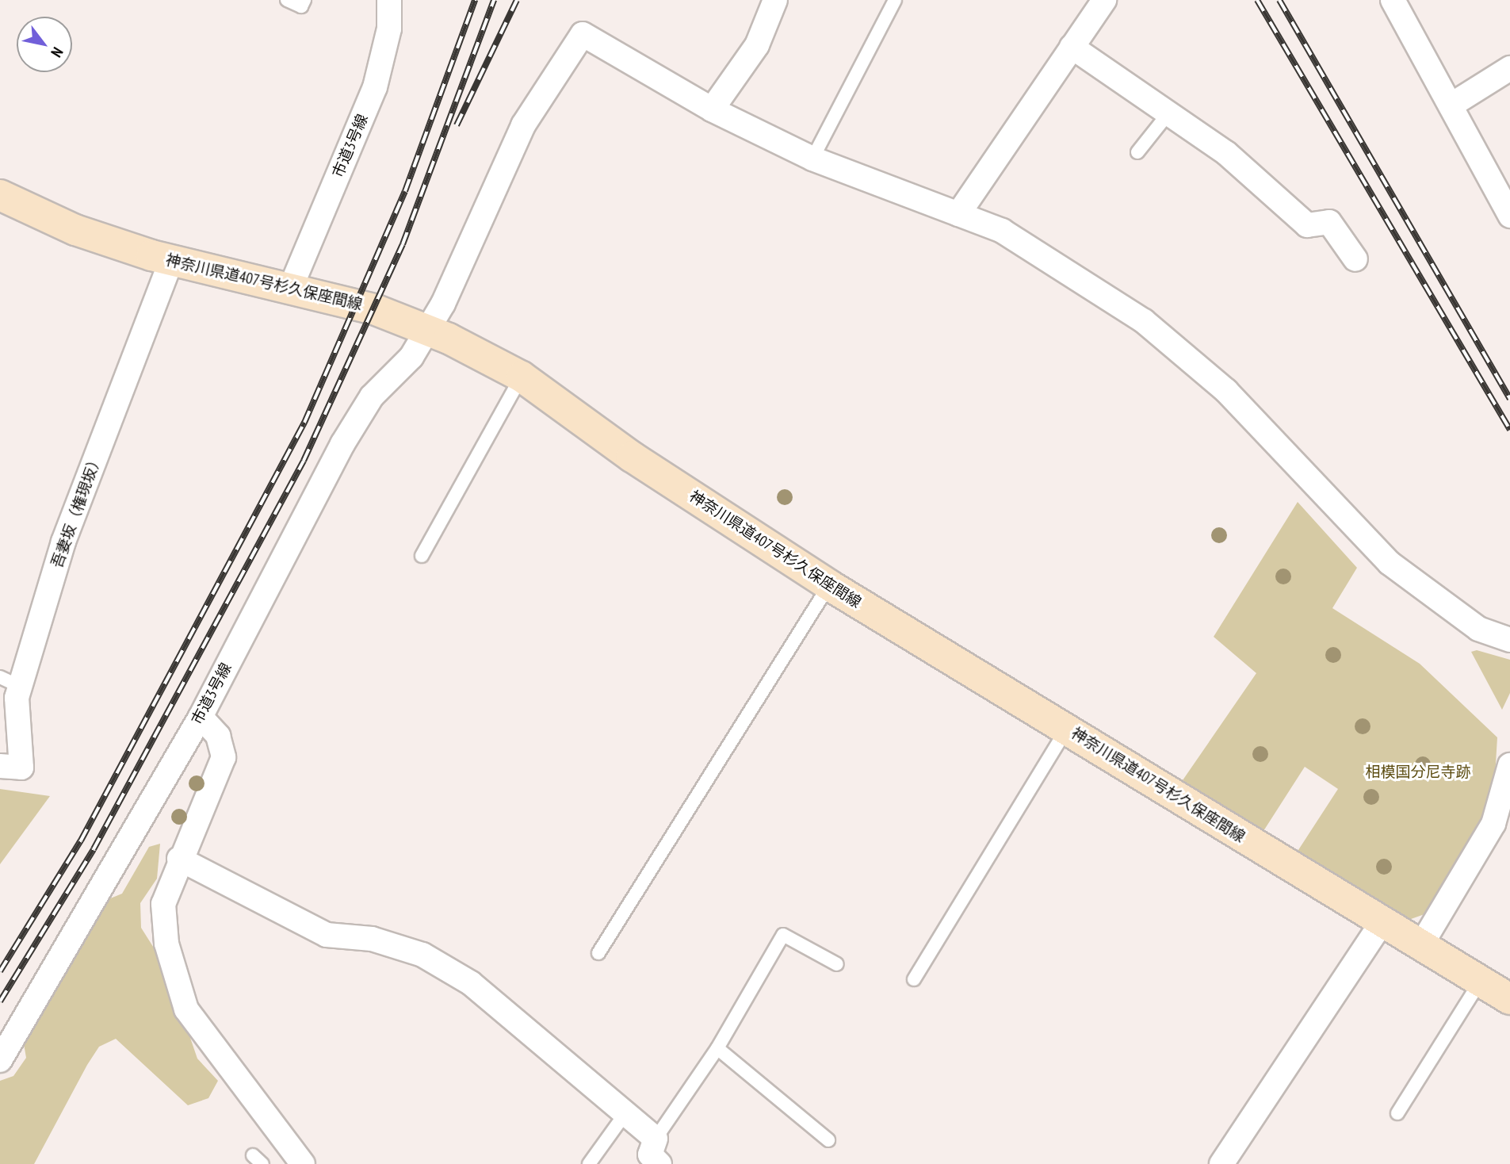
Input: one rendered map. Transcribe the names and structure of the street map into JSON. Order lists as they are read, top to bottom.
{
  "streets": {
    "main road": ["神奈川県道407号杉久保座間線"],
    "street": ["市道3号線", "吾妻坂（権現坂）"]
  },
  "crossings": [
    ["市道3号線", "神奈川県道407号杉久保座間線"],
    ["神奈川県道407号杉久保座間線", "吾妻坂（権現坂）"]
  ],
  "parks": ["相模国分尼寺跡"],
  "north": "bottom right"
}
